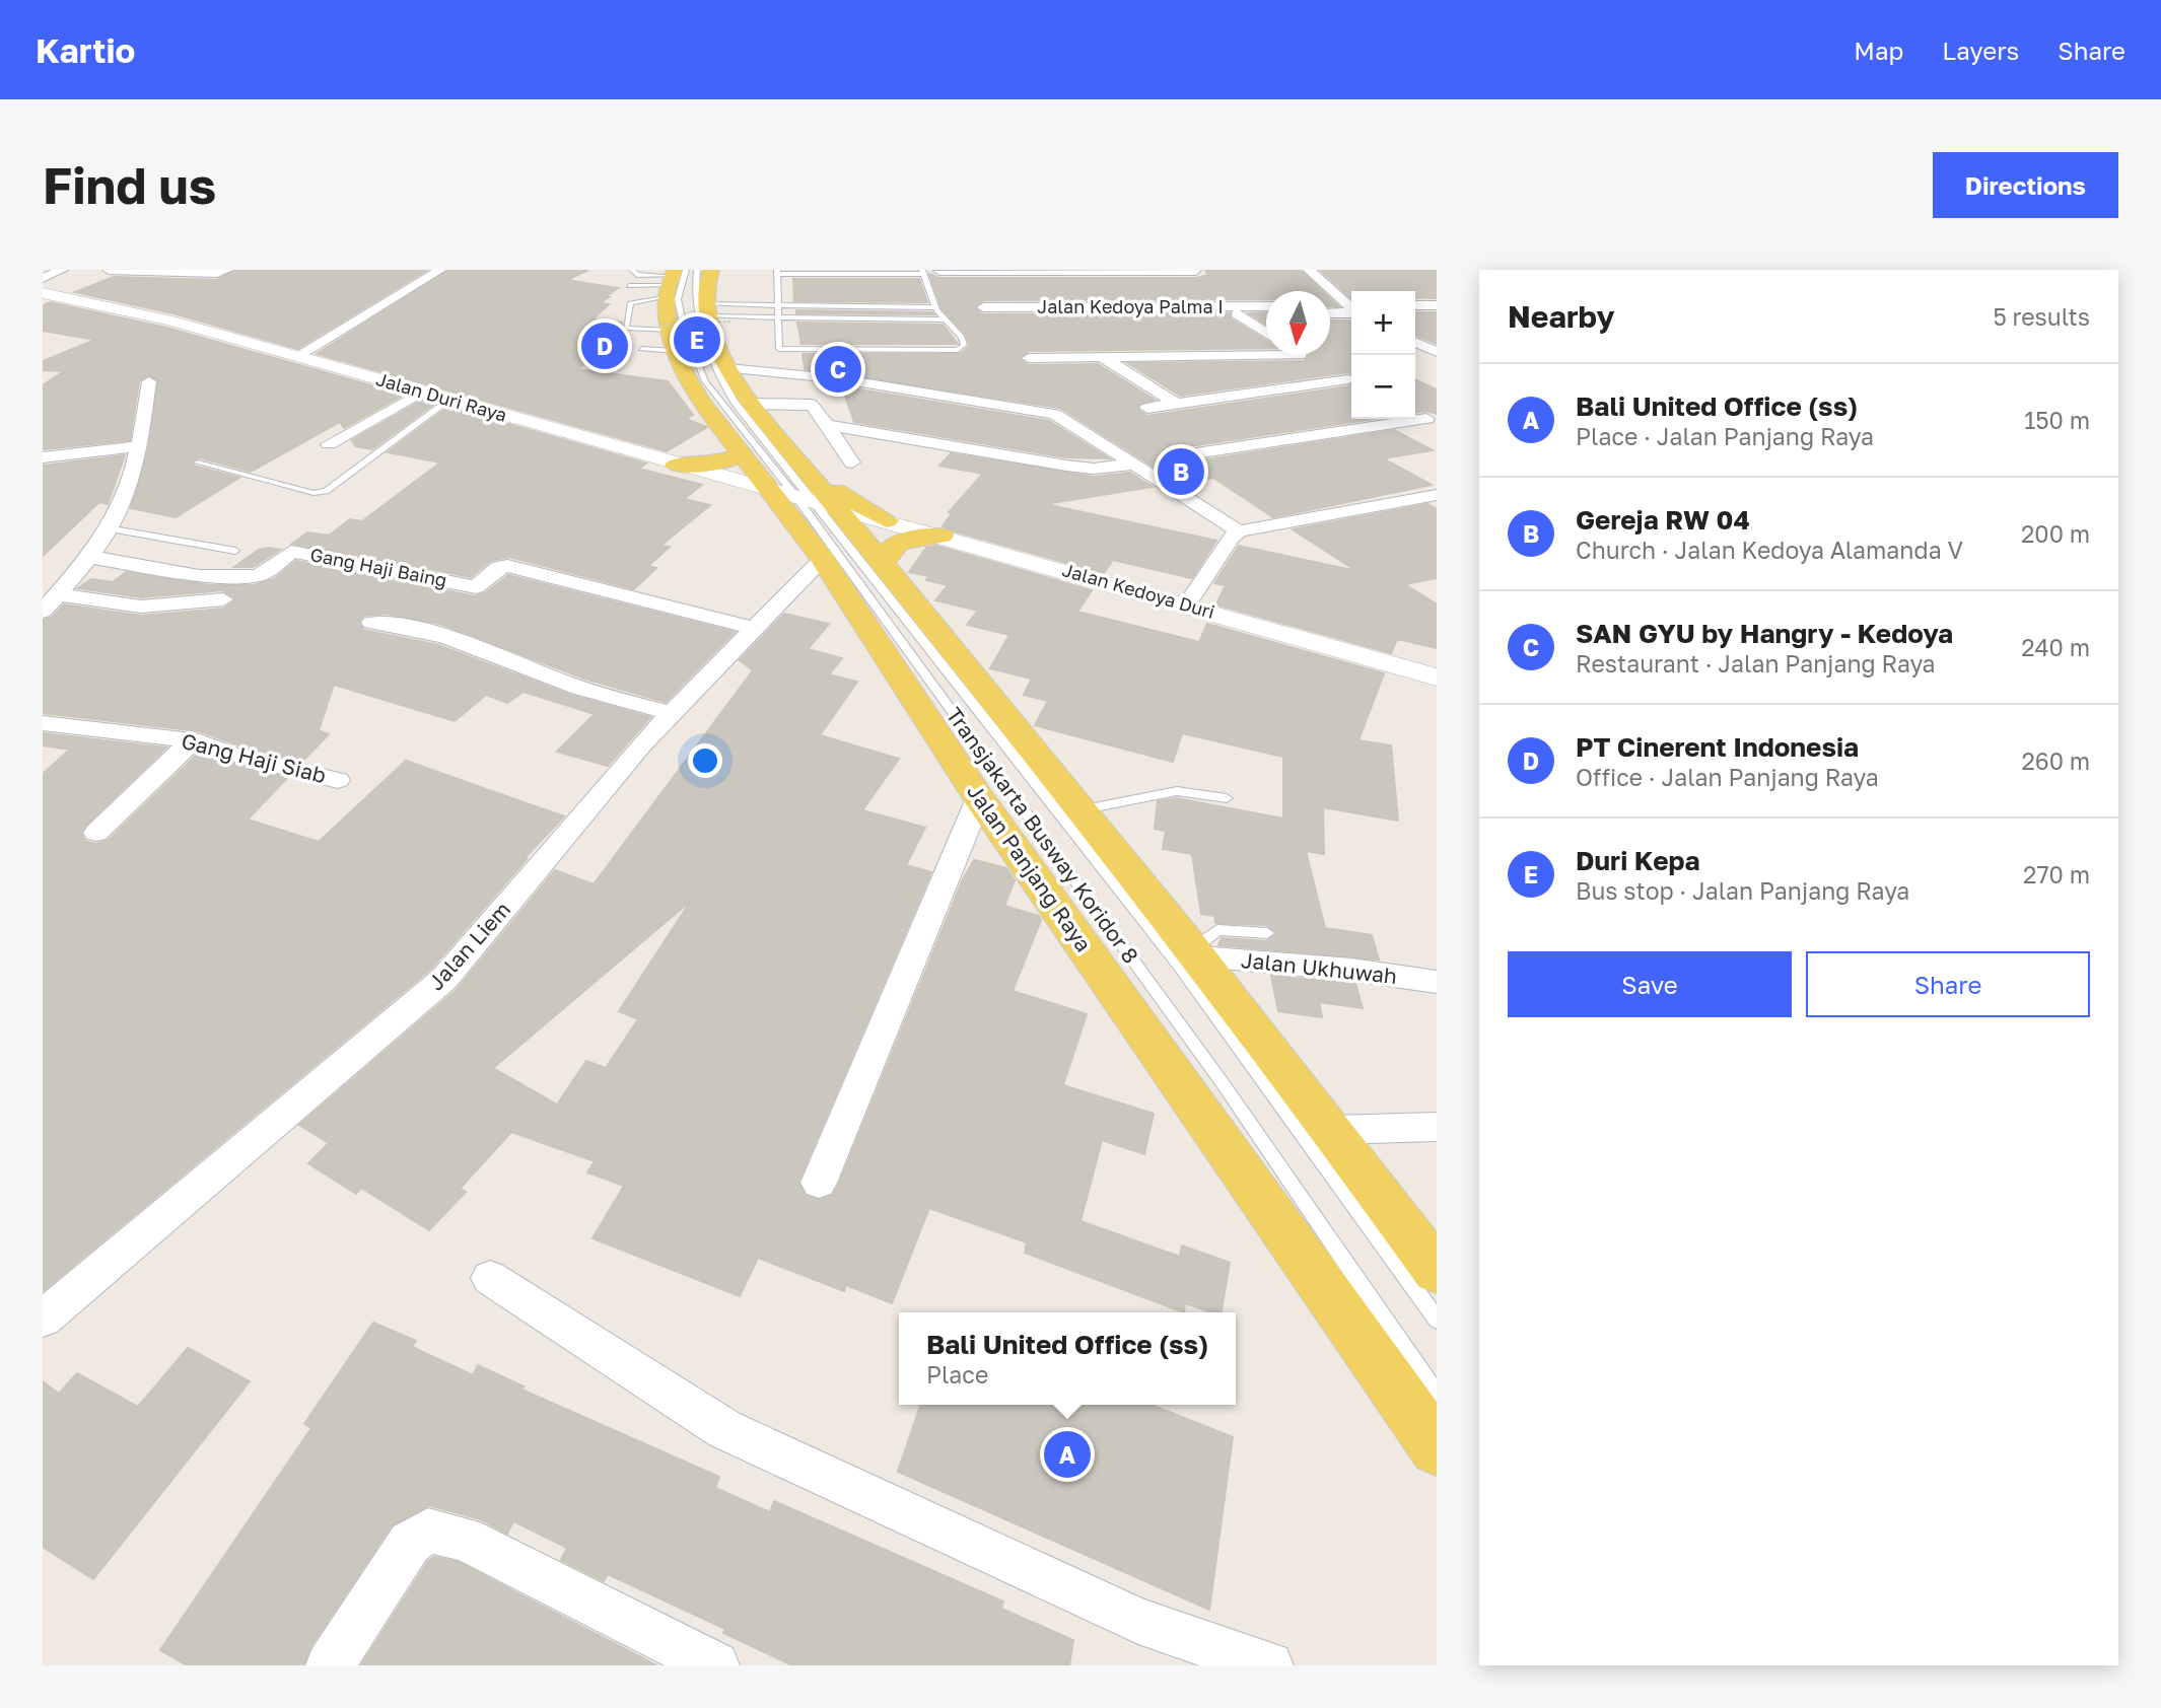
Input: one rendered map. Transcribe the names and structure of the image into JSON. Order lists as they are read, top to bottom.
{
  "streets": {
    "main road": ["Jalan Panjang Raya"],
    "street": [
      "Jalan Kedoya Palma I",
      "Jalan Duri Raya",
      "Gang Haji Baing",
      "Jalan Kedoya Duri",
      "Gang Haji Siab",
      "Jalan Liem",
      "Jalan Ukhuwah"
    ],
    "lane": ["Transjakarta Busway Koridor 8"]
  },
  "crossings": [
    ["Jalan Duri Raya", "Jalan Kedoya Duri"],
    ["Jalan Duri Raya", "Transjakarta Busway Koridor 8"],
    ["Jalan Duri Raya", "Jalan Panjang Raya"],
    ["Gang Haji Baing", "Jalan Liem"],
    ["Jalan Kedoya Duri", "Transjakarta Busway Koridor 8"],
    ["Transjakarta Busway Koridor 8", "Jalan Panjang Raya"],
    ["Jalan Panjang Raya", "Jalan Liem"]
  ],
  "north": "bottom",
  "page": {
    "header": "Kartio",
    "nav": ["Map", "Layers", "Share"],
    "buttons": [
      "Directions",
      ["Save", "Share"]
    ],
    "title": "Find us",
    "heading": ["Nearby", "5 results"],
    "map_buttons": ["+", "−"],
    "pins": [
      "E",
      "D",
      "C",
      "B",
      "A"
    ],
    "list": [
      {
        "mark": "A",
        "name": "Bali United Office (ss)",
        "note": "Place · Jalan Panjang Raya",
        "value": "150 m"
      },
      {
        "mark": "B",
        "name": "Gereja RW 04",
        "note": "Church · Jalan Kedoya Alamanda V",
        "value": "200 m"
      },
      {
        "mark": "C",
        "name": "SAN GYU by Hangry - Kedoya",
        "note": "Restaurant · Jalan Panjang Raya",
        "value": "240 m"
      },
      {
        "mark": "D",
        "name": "PT Cinerent Indonesia",
        "note": "Office · Jalan Panjang Raya",
        "value": "260 m"
      },
      {
        "mark": "E",
        "name": "Duri Kepa",
        "note": "Bus stop · Jalan Panjang Raya",
        "value": "270 m"
      }
    ],
    "popup": ["Bali United Office (ss)", "Place"]
  }
}
